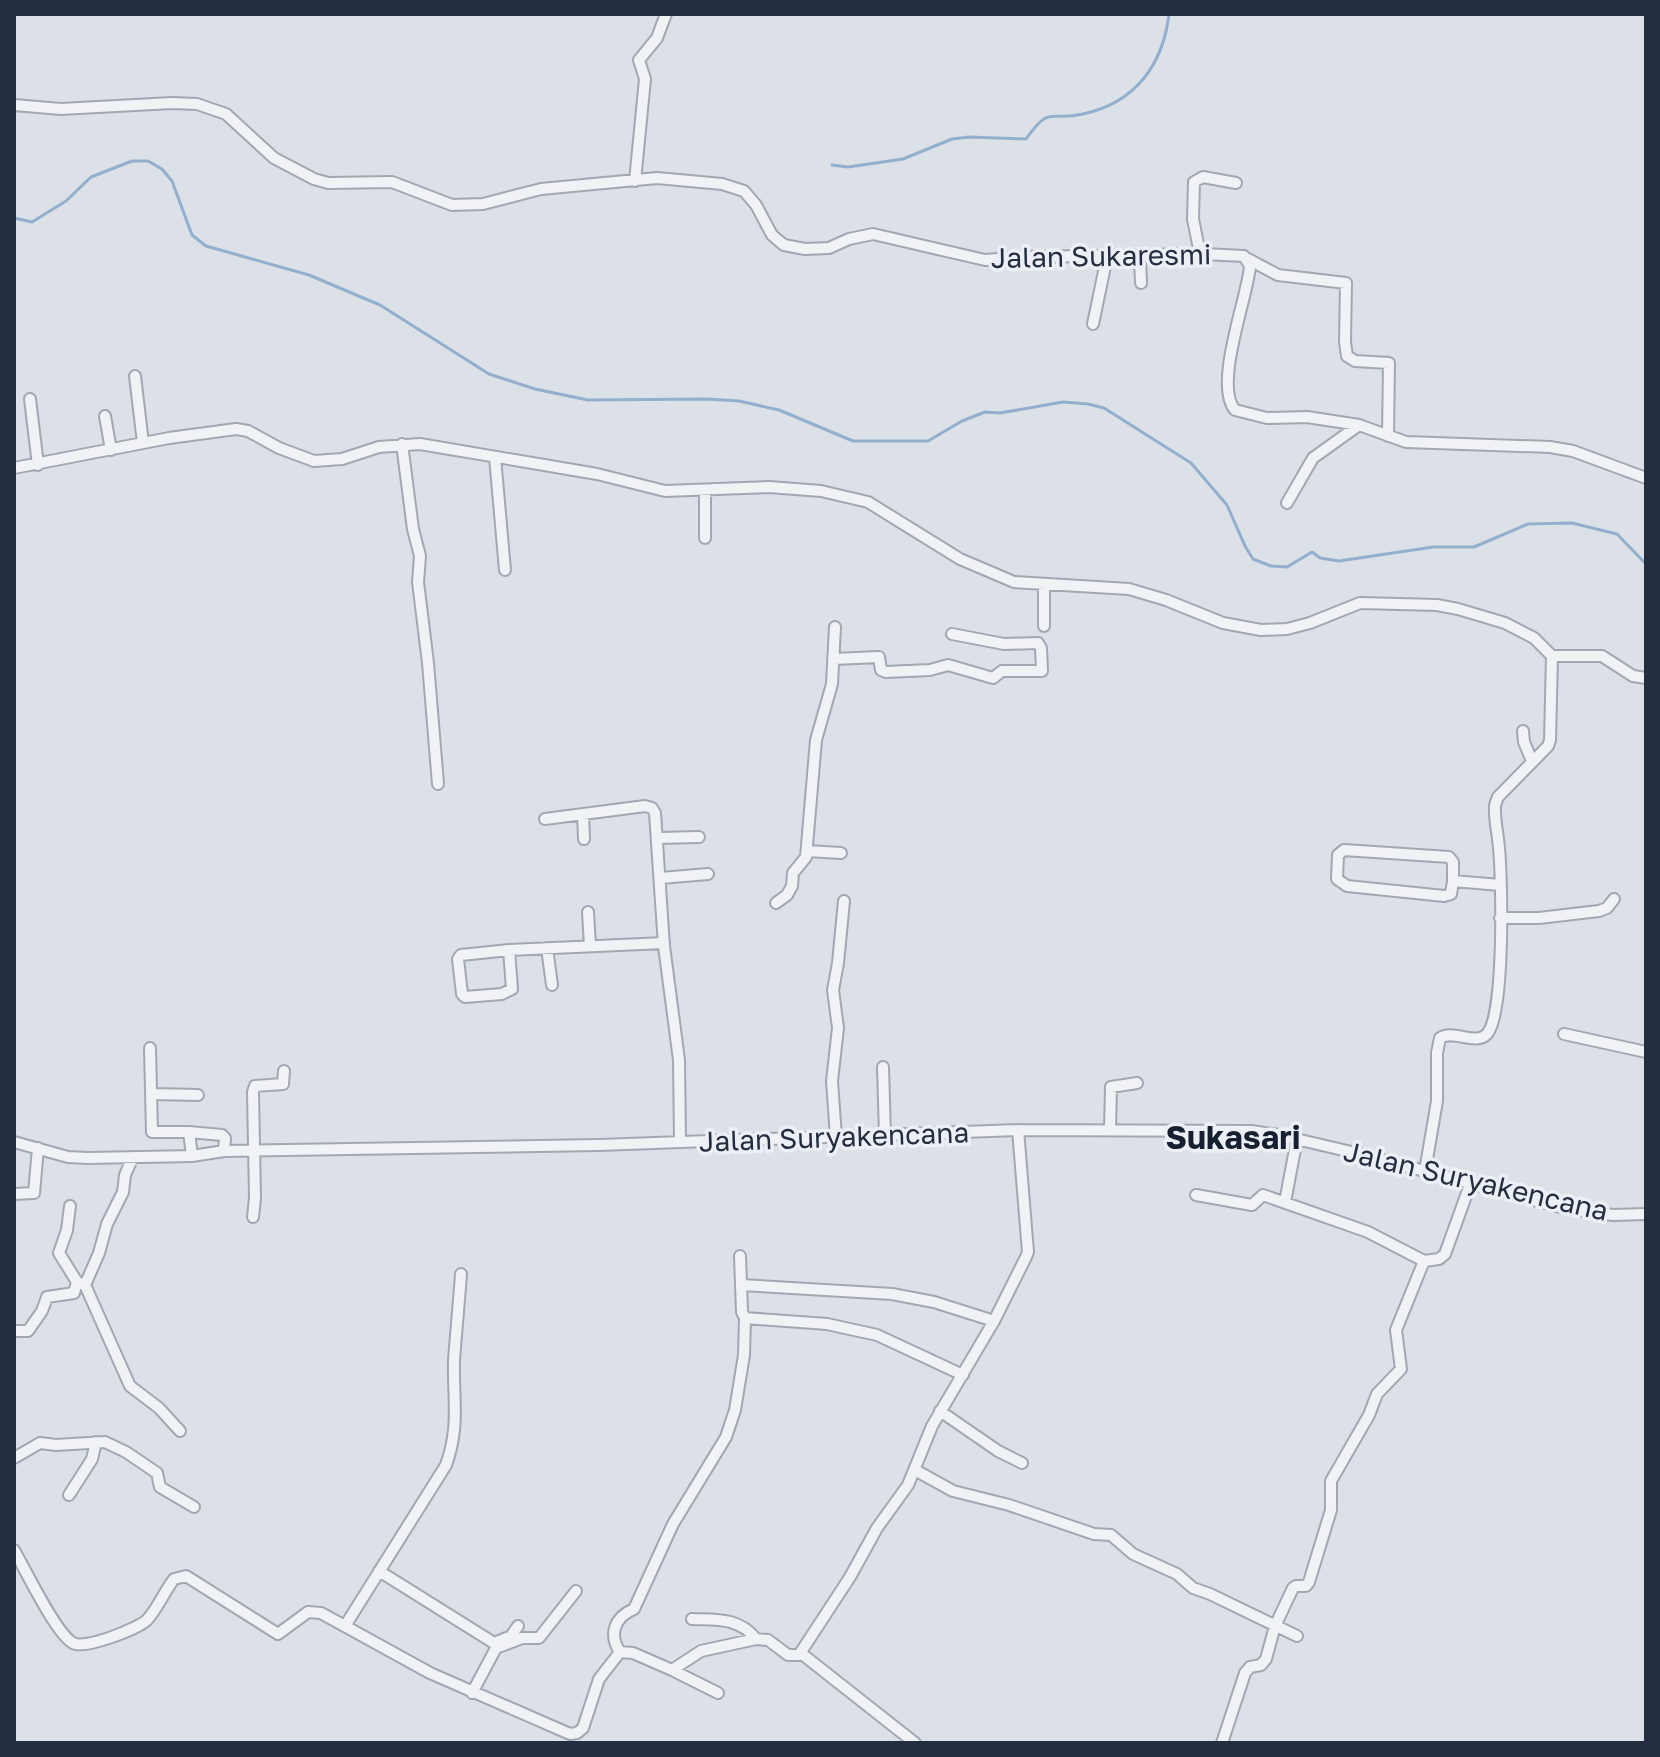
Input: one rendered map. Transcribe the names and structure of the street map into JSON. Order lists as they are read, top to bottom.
{
  "streets": {
    "street": ["Jalan Sukaresmi", "Jalan Suryakencana"]
  },
  "districts": ["Sukasari"]
}
